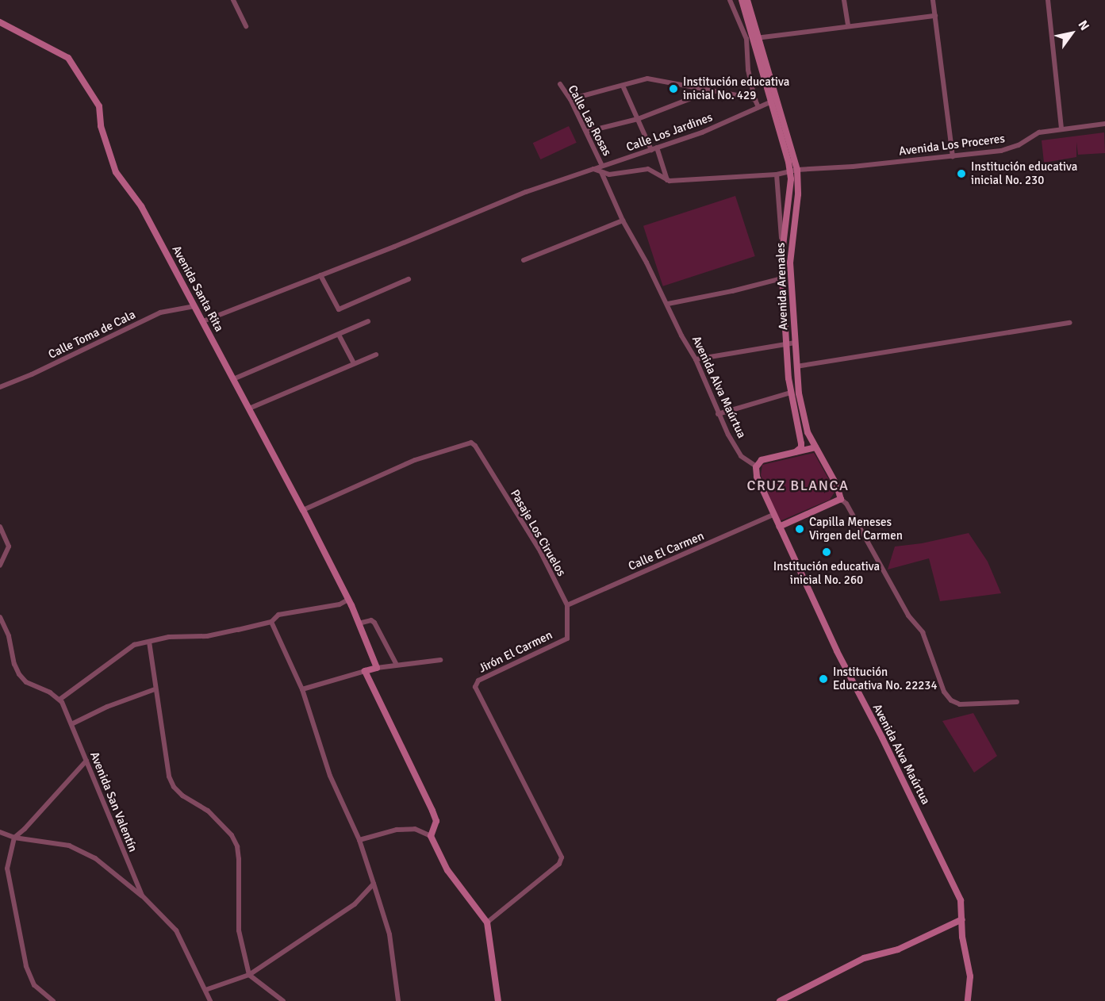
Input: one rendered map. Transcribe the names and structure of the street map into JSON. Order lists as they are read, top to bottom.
{
  "streets": {
    "street": [
      "Calle Las Rosas",
      "Calle Los Jardines",
      "Avenida Los Proceres",
      "Avenida Arenales",
      "Avenida Santa Rita",
      "Calle Toma de Cala",
      "Avenida Alva Maúrtua",
      "Pasaje Los Ciruelos",
      "Calle El Carmen",
      "Jirón El Carmen",
      "Avenida San Valentín"
    ]
  },
  "crossings": [
    ["Calle Las Rosas", "Calle Los Jardines"],
    ["Calle Los Jardines", "Avenida Arenales"],
    ["Calle Los Jardines", "Avenida Santa Rita"],
    ["Avenida Los Proceres", "Avenida Arenales"],
    ["Avenida Santa Rita", "Calle Toma de Cala"],
    ["Avenida Santa Rita", "Pasaje Los Ciruelos"],
    ["Avenida Alva Maúrtua", "Calle El Carmen"],
    ["Pasaje Los Ciruelos", "Calle El Carmen"],
    ["Pasaje Los Ciruelos", "Jirón El Carmen"]
  ],
  "districts": ["CRUZ BLANCA"],
  "places": [
    "Institución educativa inicial No. 429",
    "Institución educativa inicial No. 230",
    "Capilla Meneses Virgen del Carmen",
    "Institución educativa inicial No. 260",
    "Institución Educativa No. 22234"
  ],
  "north": "top right"
}
